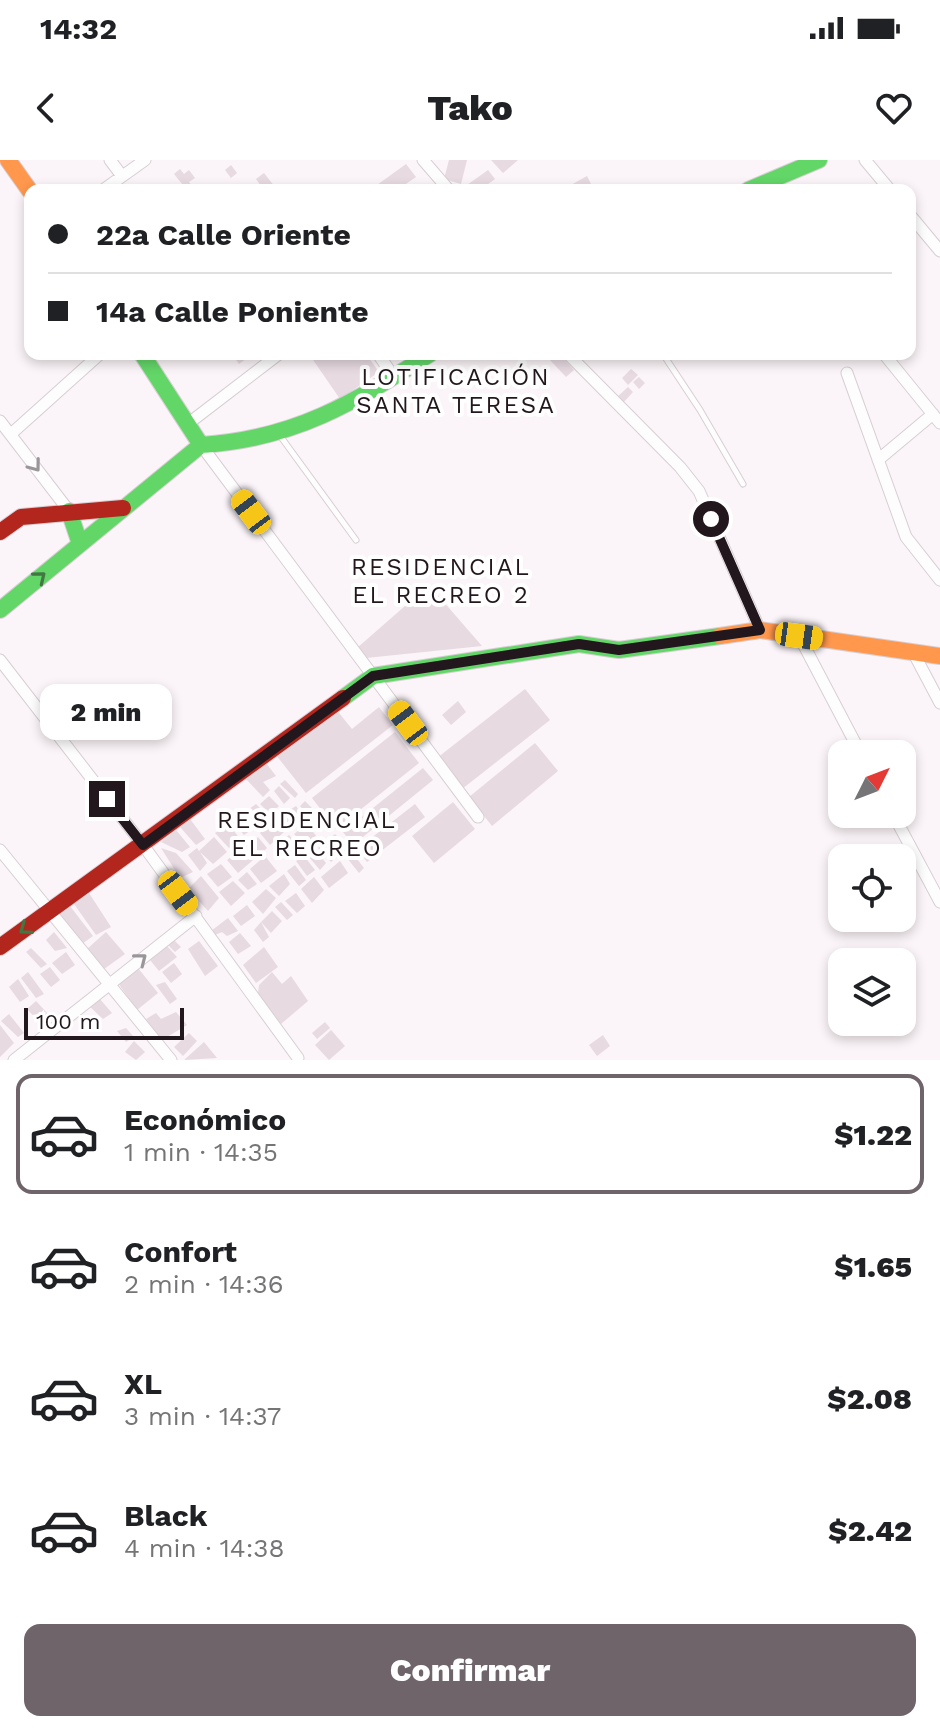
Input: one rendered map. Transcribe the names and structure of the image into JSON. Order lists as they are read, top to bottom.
{
  "districts": ["LOTIFICACIÓN SANTA TERESA", "RESIDENCIAL EL RECREO 2", "RESIDENCIAL EL RECREO"],
  "scale_bar": "100 m",
  "north": "top right",
  "page": {
    "status": "14:32",
    "header": "Tako",
    "banner": ["22a Calle Oriente", "14a Calle Poniente"],
    "bubble": "2 min",
    "scale": "100 m",
    "list": [
      {
        "name": "Económico",
        "note": "1 min · 14:35",
        "value": "$1.22"
      },
      {
        "name": "Confort",
        "note": "2 min · 14:36",
        "value": "$1.65"
      },
      {
        "name": "XL",
        "note": "3 min · 14:37",
        "value": "$2.08"
      },
      {
        "name": "Black",
        "note": "4 min · 14:38",
        "value": "$2.42"
      }
    ],
    "buttons": "Confirmar"
  }
}
